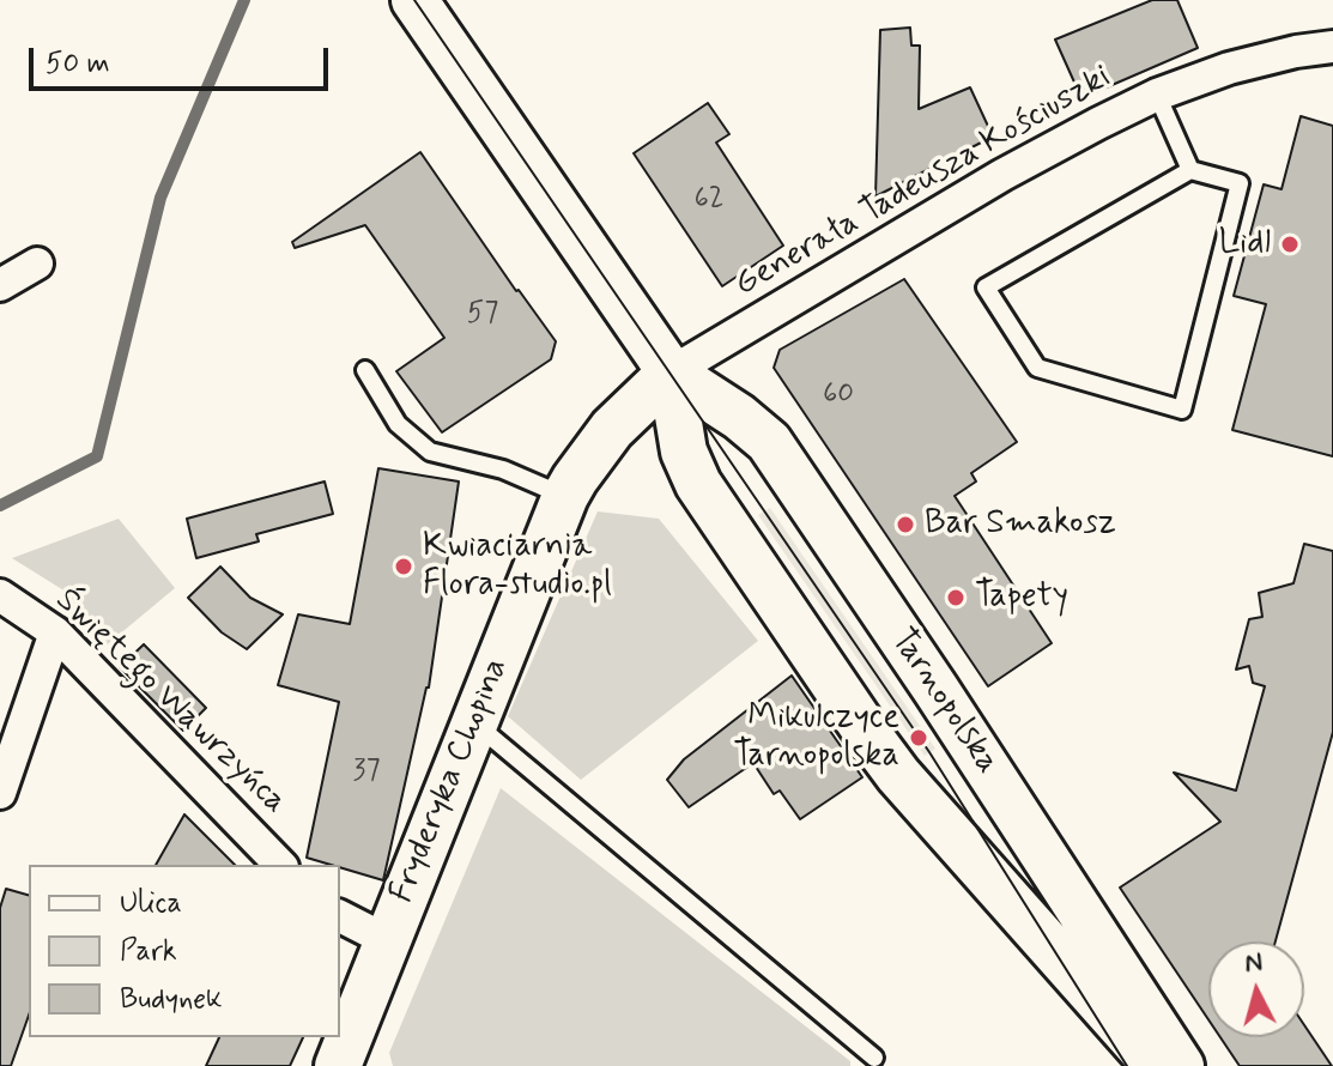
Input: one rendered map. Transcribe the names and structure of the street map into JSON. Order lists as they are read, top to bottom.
{
  "streets": {
    "main road": ["Tarnopolska", "Fryderyka Chopina"],
    "street": ["Generała Tadeusza Kościuszki", "Świętego Wawrzyńca"]
  },
  "crossings": [
    ["Generała Tadeusza Kościuszki", "Tarnopolska"],
    ["Generała Tadeusza Kościuszki", "Fryderyka Chopina"],
    ["Tarnopolska", "Fryderyka Chopina"]
  ],
  "places": [
    "Lidl",
    "Bar Smakosz",
    "Kwiaciarnia Flora-studio.pl",
    "Tapety",
    "Mikulczyce Tarnopolska"
  ],
  "house_numbers": [
    "62",
    "57",
    "60",
    "37"
  ],
  "legend": ["Ulica", "Park", "Budynek"],
  "scale_bar": "50 m",
  "north": "top"
}
